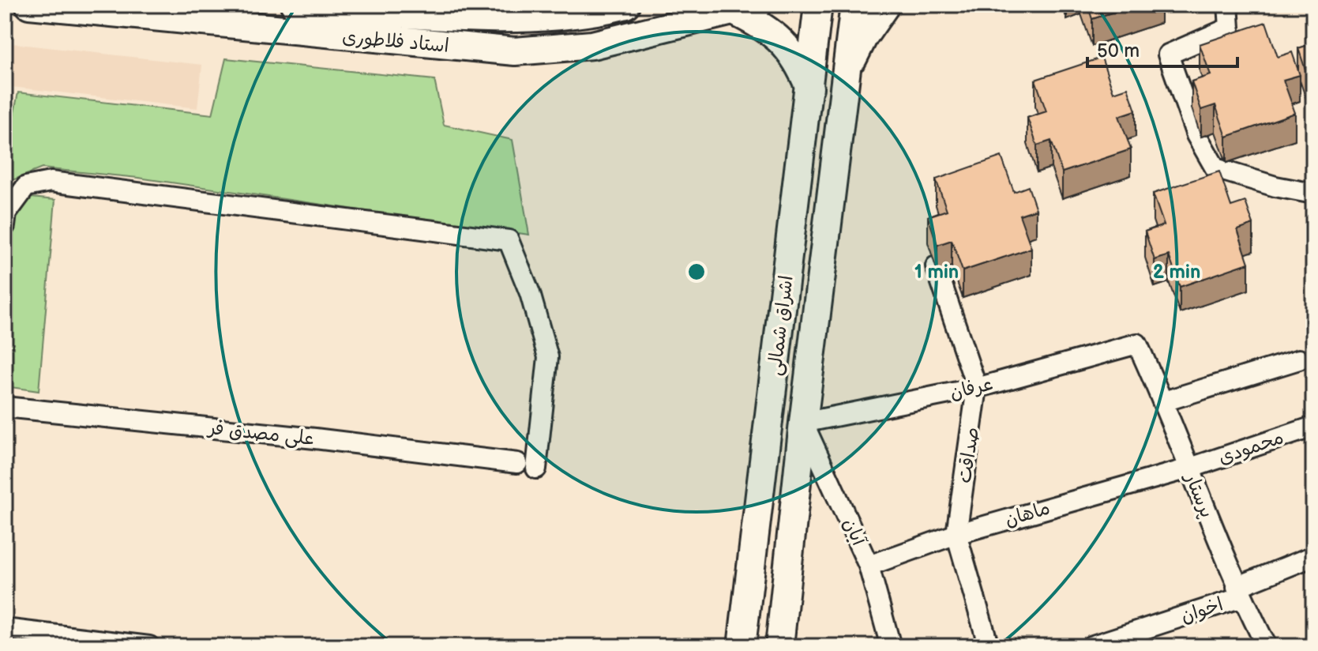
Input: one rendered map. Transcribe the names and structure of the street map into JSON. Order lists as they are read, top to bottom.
{
  "streets": {
    "main road": ["استاد فلاطوری", "اشراق شمالی"],
    "street": [
      "عرفان",
      "علی مصدق فر",
      "محمودی",
      "صداقت",
      "پرستار",
      "ماهان",
      "آبان",
      "اخوان"
    ]
  },
  "crossings": [
    ["اشراق شمالی", "عرفان"],
    ["اشراق شمالی", "آبان"],
    ["عرفان", "صداقت"],
    ["عرفان", "پرستار"],
    ["عرفان", "آبان"],
    ["محمودی", "پرستار"],
    ["محمودی", "ماهان"],
    ["صداقت", "ماهان"],
    ["پرستار", "ماهان"],
    ["پرستار", "اخوان"],
    ["ماهان", "آبان"]
  ],
  "scale_bar": "50 m",
  "rings": ["1 min", "2 min"]
}
